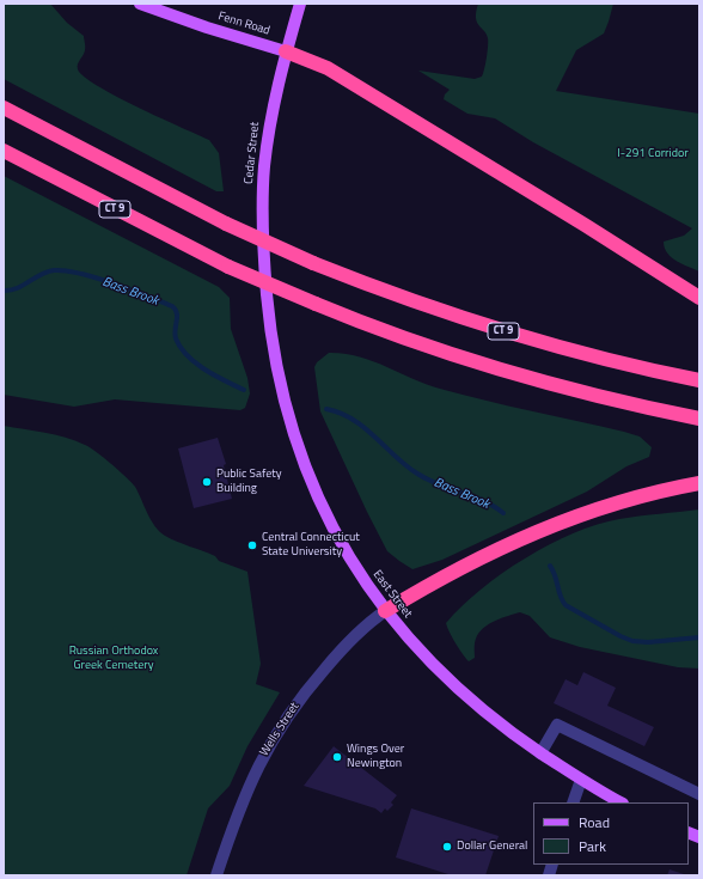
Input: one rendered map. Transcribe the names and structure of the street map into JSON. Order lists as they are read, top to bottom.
{
  "streets": {
    "highway": ["CT 9"],
    "main road": ["Fenn Road", "Cedar Street", "East Street"],
    "street": ["Wells Street"]
  },
  "crossings": [
    ["Fenn Road", "Cedar Street"],
    ["Cedar Street", "East Street"],
    ["East Street", "Wells Street"]
  ],
  "water": ["Bass Brook"],
  "parks": ["I-291 Corridor", "Russian Orthodox Greek Cemetery"],
  "places": [
    "Public Safety Building",
    "Central Connecticut State University",
    "Wings Over Newington",
    "Dollar General"
  ],
  "legend": ["Road", "Park"]
}
